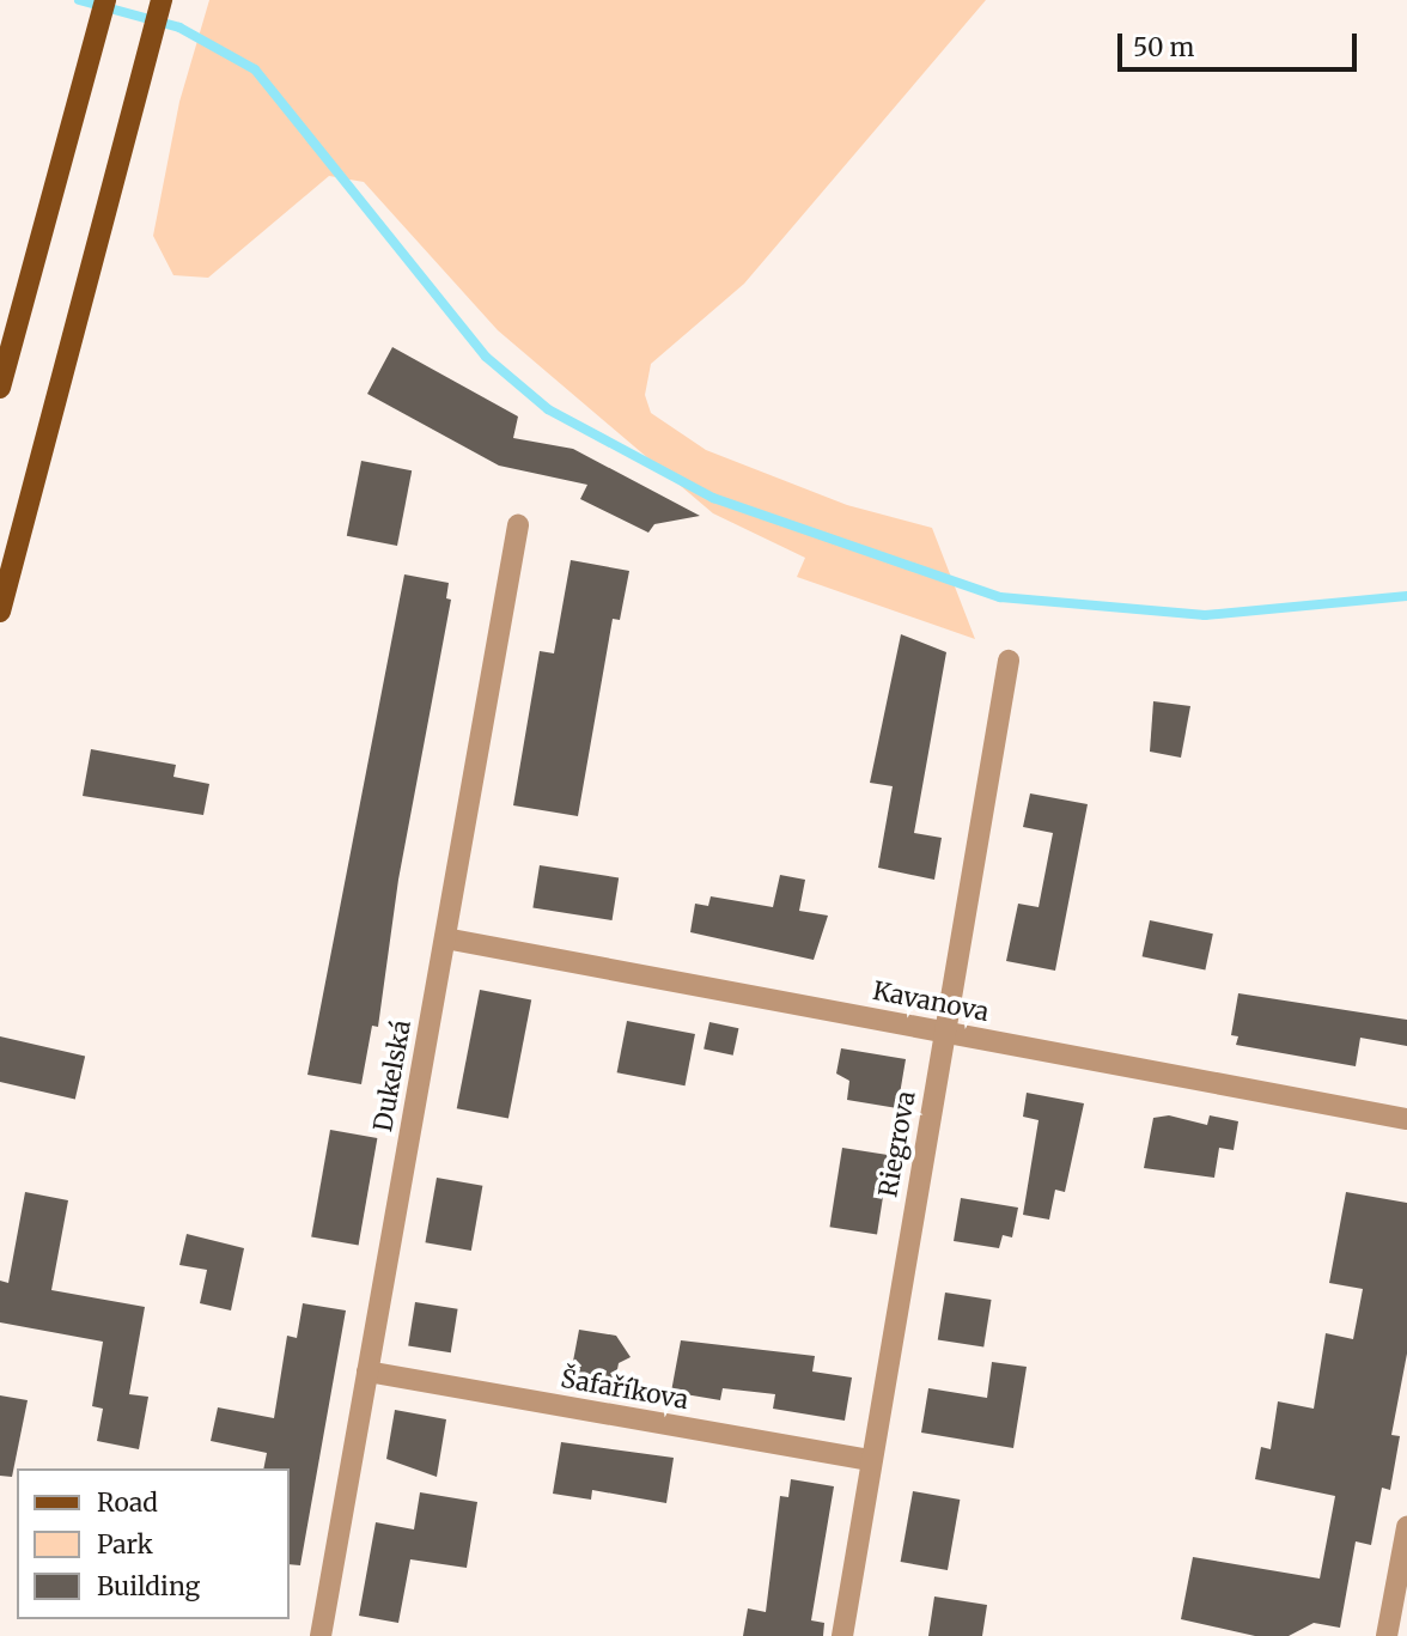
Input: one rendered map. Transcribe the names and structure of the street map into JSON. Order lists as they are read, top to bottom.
{
  "streets": {
    "street": [
      "Kavanova",
      "Dukelská",
      "Riegrova",
      "Šafaříkova"
    ]
  },
  "crossings": [
    ["Kavanova", "Dukelská"],
    ["Kavanova", "Riegrova"],
    ["Dukelská", "Šafaříkova"],
    ["Riegrova", "Šafaříkova"]
  ],
  "legend": ["Road", "Park", "Building"],
  "scale_bar": "50 m"
}
